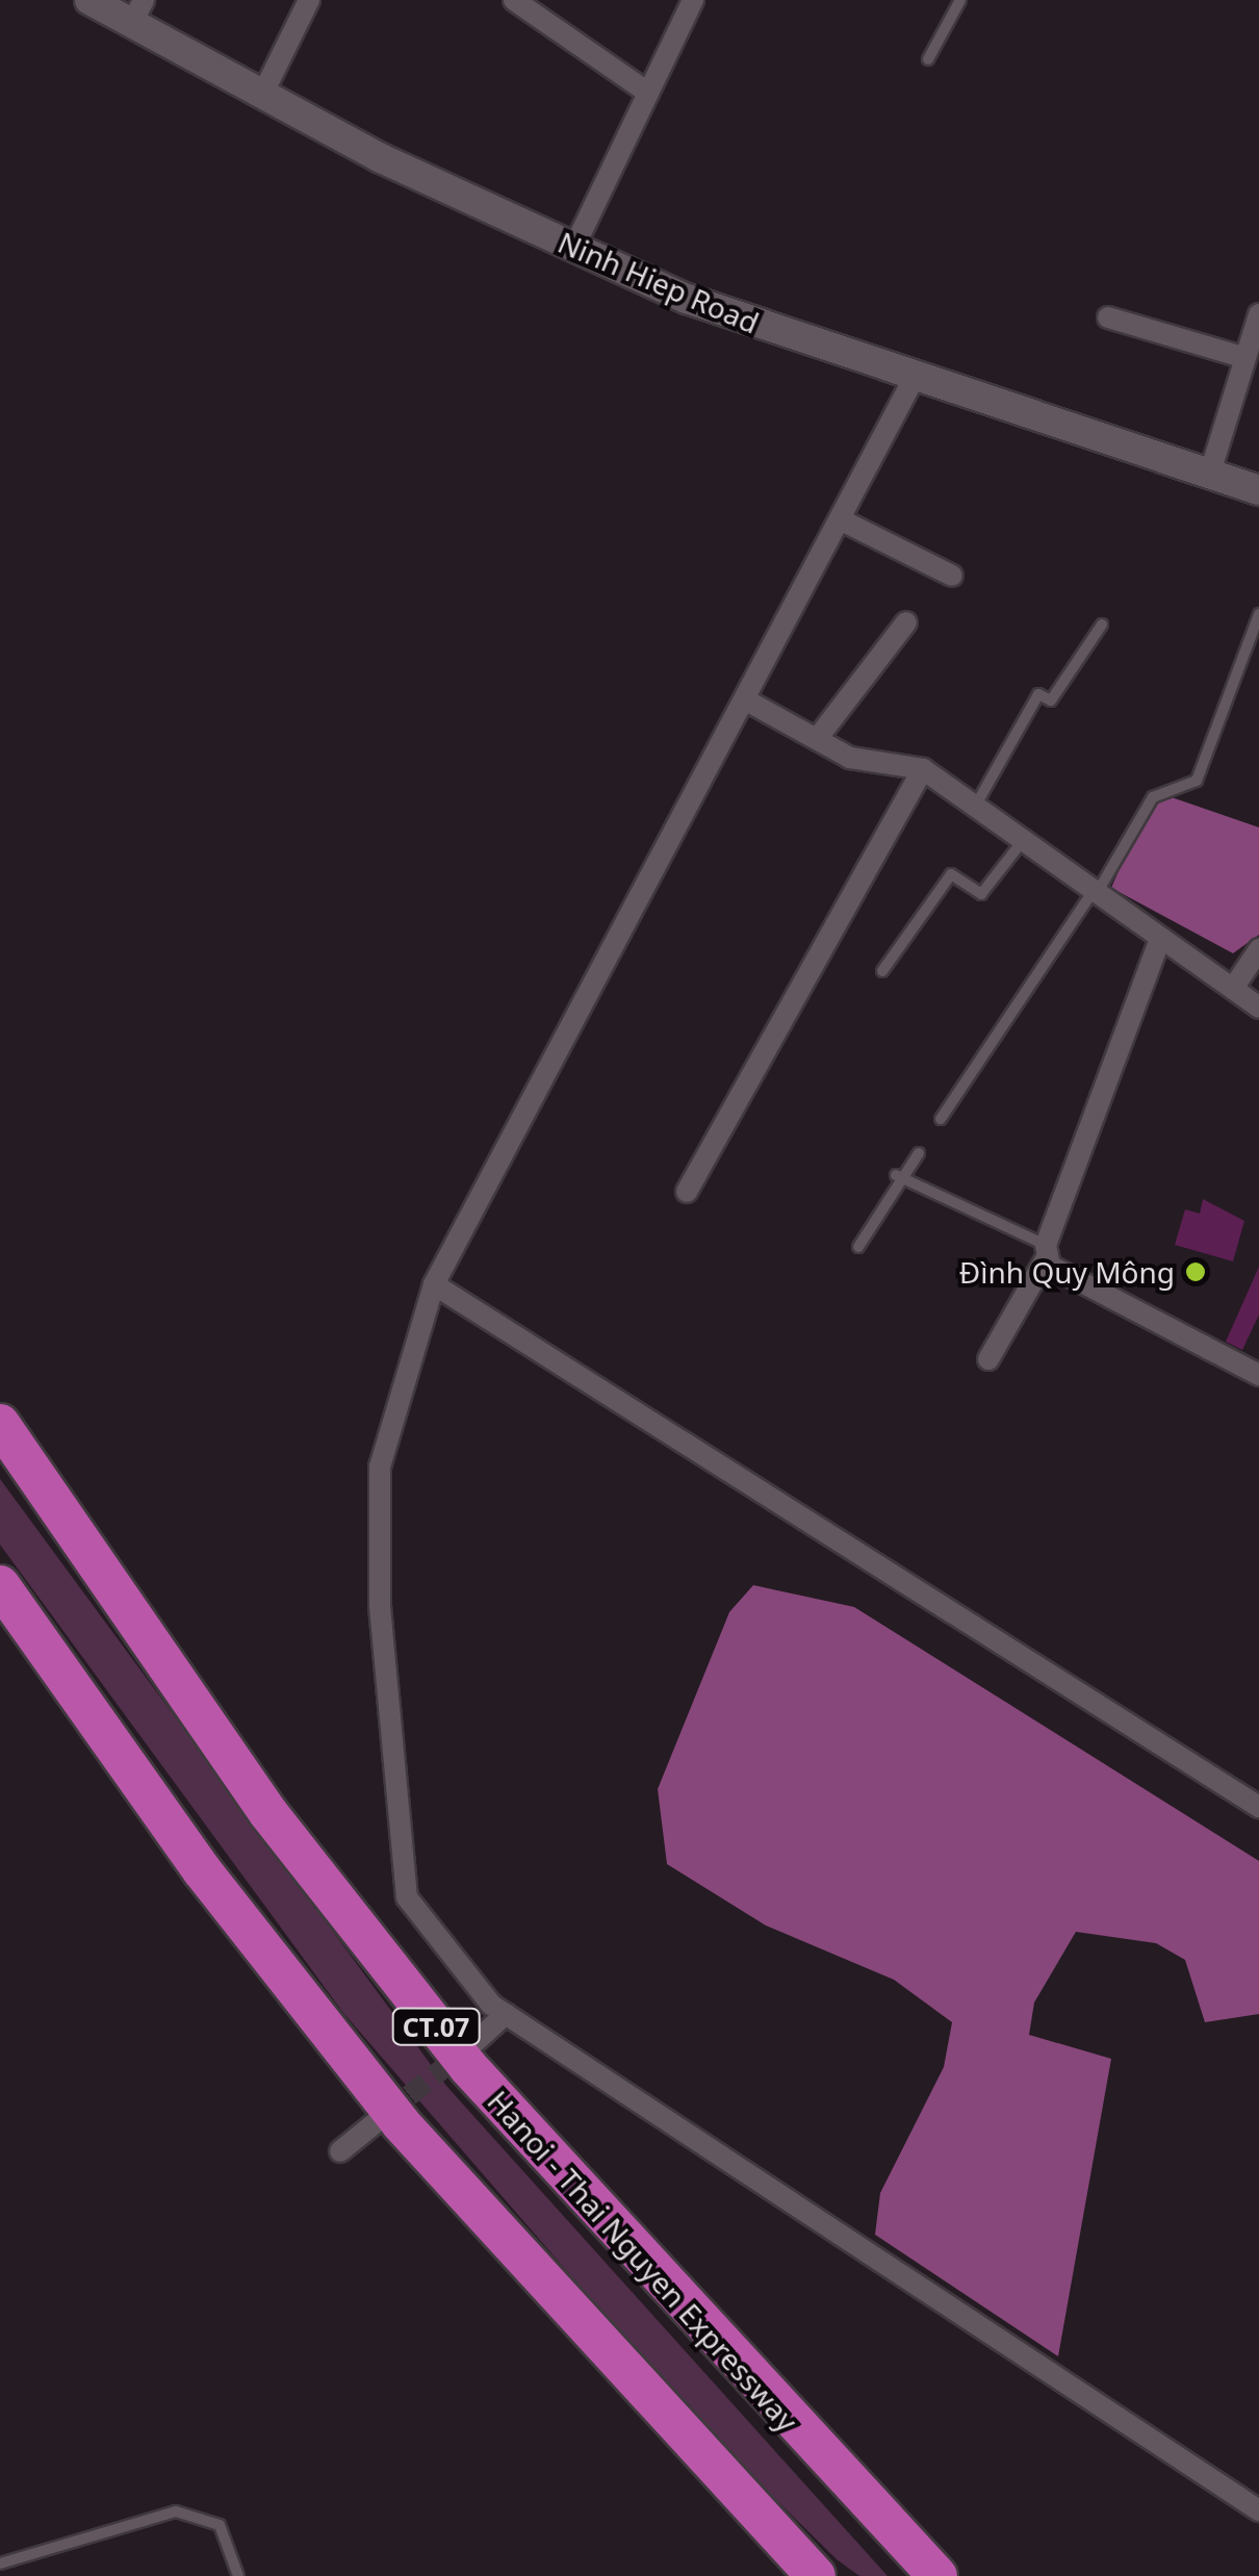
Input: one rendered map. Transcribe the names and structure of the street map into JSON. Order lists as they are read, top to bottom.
{
  "streets": {
    "highway": ["CT.07", "Hanoi - Thai Nguyen Expressway"],
    "main road": ["Ninh Hiep Road"]
  },
  "places": ["Đình Quy Mông"]
}
